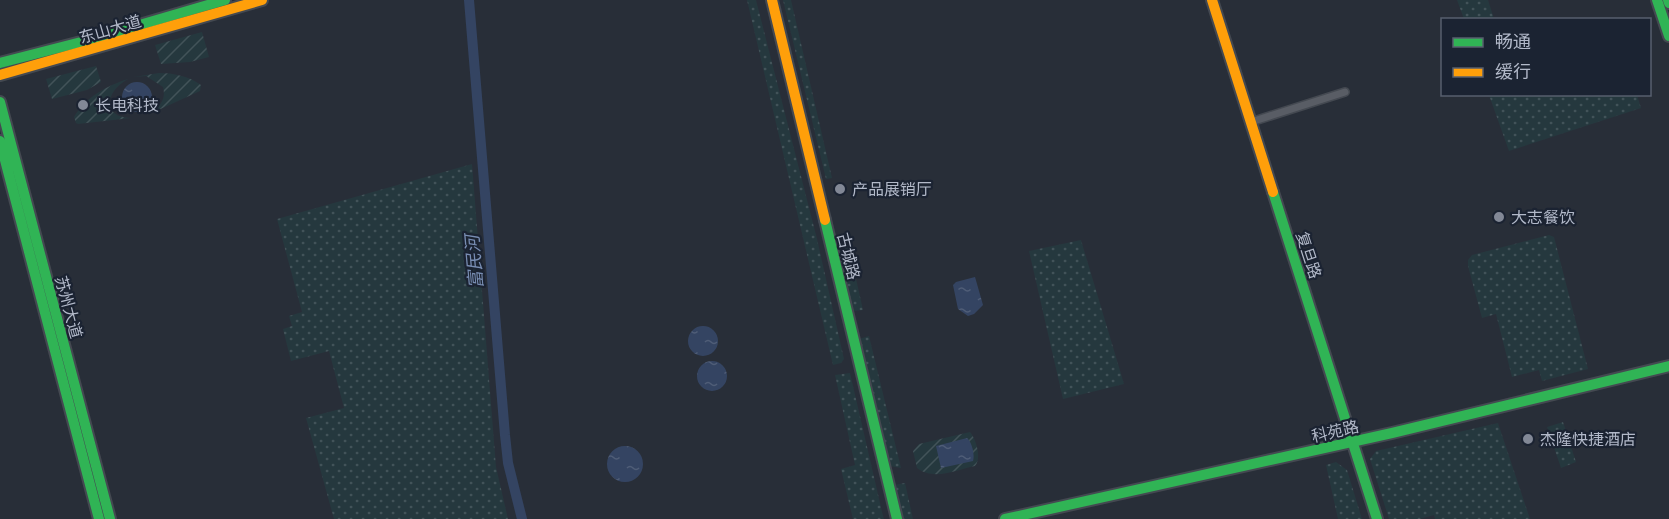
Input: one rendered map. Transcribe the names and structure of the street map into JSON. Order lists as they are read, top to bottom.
{
  "streets": {
    "street": [
      "东山大道",
      "复旦路",
      "古城路",
      "苏州大道",
      "科苑路"
    ]
  },
  "crossings": [
    ["复旦路", "科苑路"]
  ],
  "water": ["富民河"],
  "places": [
    "长电科技",
    "产品展销厅",
    "大志餐饮",
    "杰隆快捷酒店"
  ],
  "legend": ["畅通", "缓行"]
}
